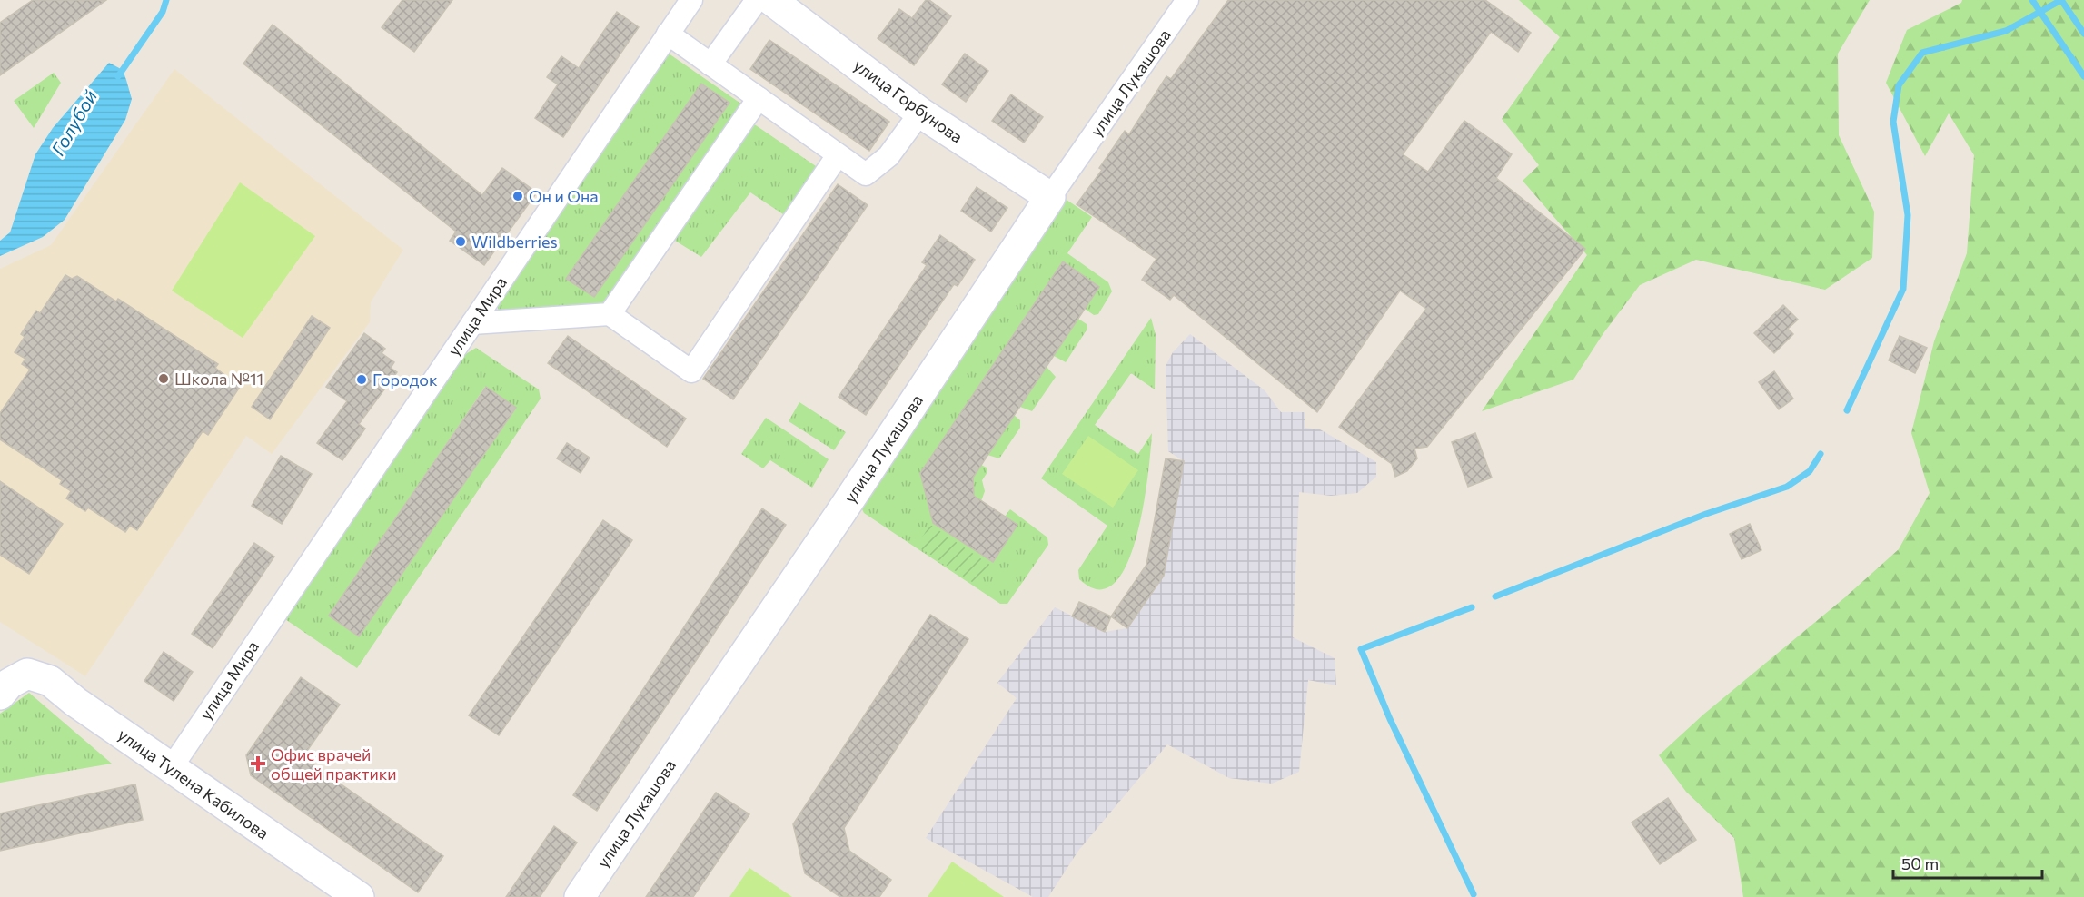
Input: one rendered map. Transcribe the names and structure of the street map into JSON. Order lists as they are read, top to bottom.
{
  "streets": {
    "street": [
      "улица Лукашова",
      "улица Горбунова",
      "улица Мира",
      "улица Тулена Кабилова"
    ]
  },
  "crossings": [
    ["улица Лукашова", "улица Горбунова"],
    ["улица Мира", "улица Тулена Кабилова"]
  ],
  "water": ["Голубой"],
  "places": {
    "other": [
      "Он и Она",
      "Wildberries",
      "Школа №11",
      "Городок"
    ],
    "health": ["Офис врачей общей практики"]
  },
  "scale_bar": "50 m"
}
